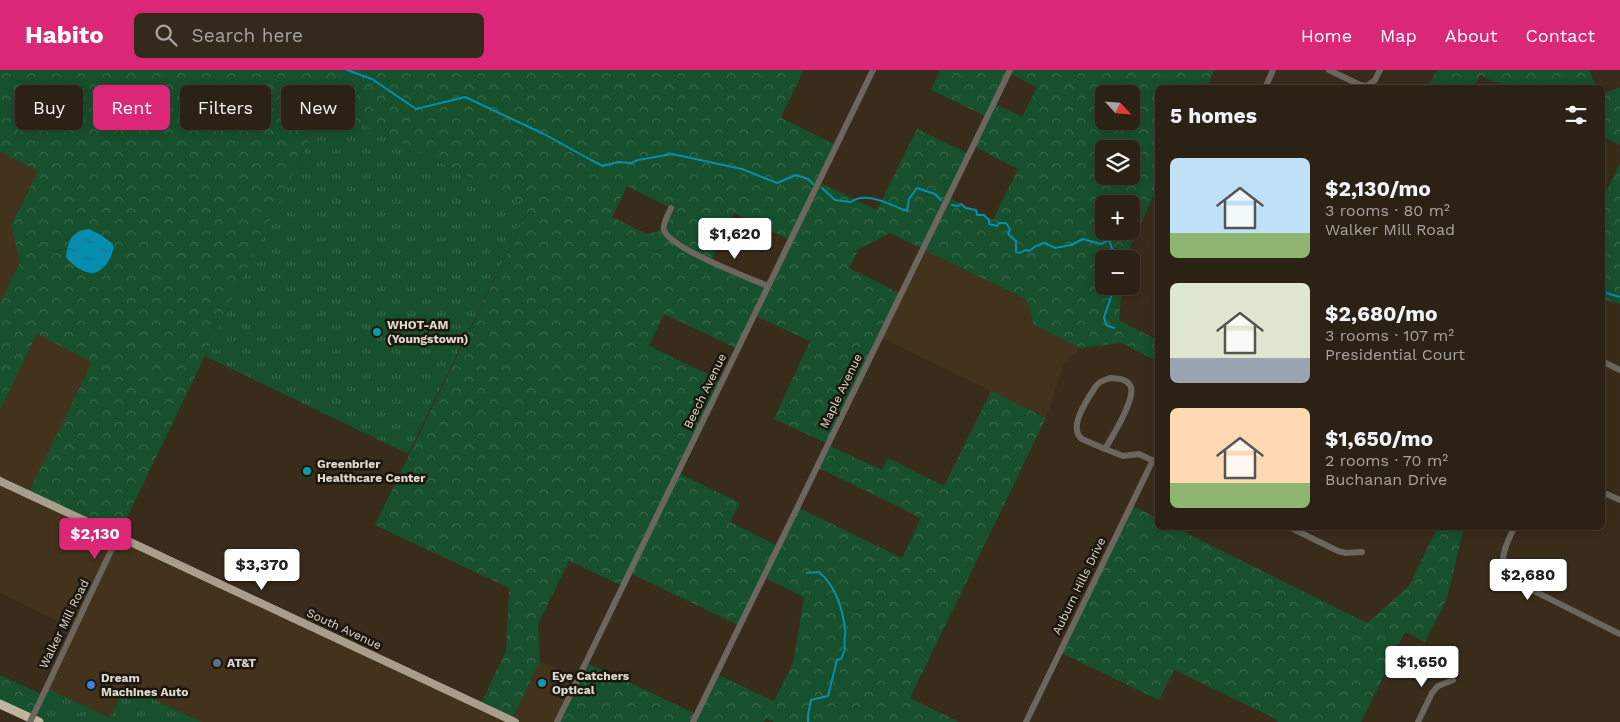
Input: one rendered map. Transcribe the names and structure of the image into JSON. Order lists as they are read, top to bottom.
{
  "streets": {
    "main road": ["South Avenue"],
    "street": [
      "Beech Avenue",
      "Maple Avenue",
      "Auburn Hills Drive",
      "Walker Mill Road"
    ]
  },
  "crossings": [
    ["Walker Mill Road", "South Avenue"]
  ],
  "places": [
    "WHOT-AM (Youngstown)",
    "Greenbrier Healthcare Center",
    "AT&T",
    "Eye Catchers Optical",
    "Dream Machines Auto"
  ],
  "north": "bottom right",
  "page": {
    "header": "Habito",
    "search": "Search here",
    "nav": [
      "Home",
      "Map",
      "About",
      "Contact"
    ],
    "map_buttons": ["+", "−"],
    "chip": [
      "Buy",
      "Rent",
      "Filters",
      "New"
    ],
    "heading": "5 homes",
    "list": [
      {
        "name": "$2,130/mo",
        "note": "3 rooms · 80 m² · Walker Mill Road"
      },
      {
        "name": "$2,680/mo",
        "note": "3 rooms · 107 m² · Presidential Court"
      },
      {
        "name": "$1,650/mo",
        "note": "2 rooms · 70 m² · Buchanan Drive"
      }
    ],
    "price": [
      "$1,620",
      "$2,130",
      "$3,370",
      "$2,680",
      "$1,650"
    ]
  }
}
